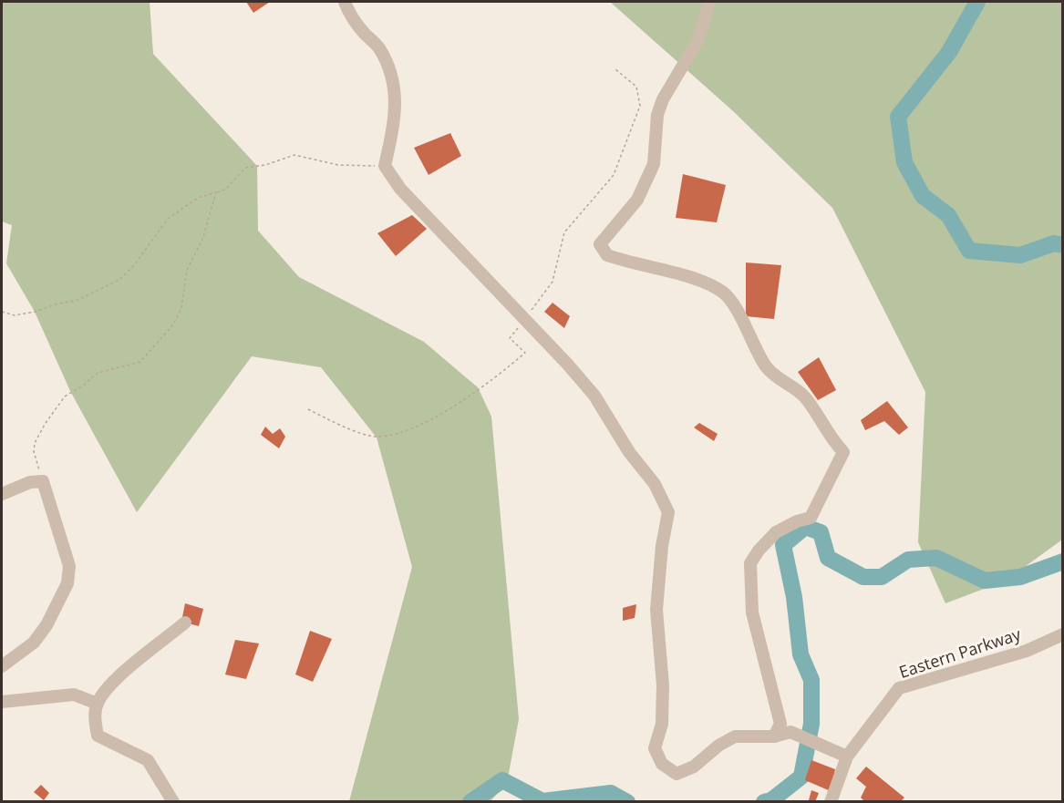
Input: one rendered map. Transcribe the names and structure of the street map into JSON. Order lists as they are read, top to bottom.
{
  "streets": {
    "street": ["Eastern Parkway"]
  }
}
